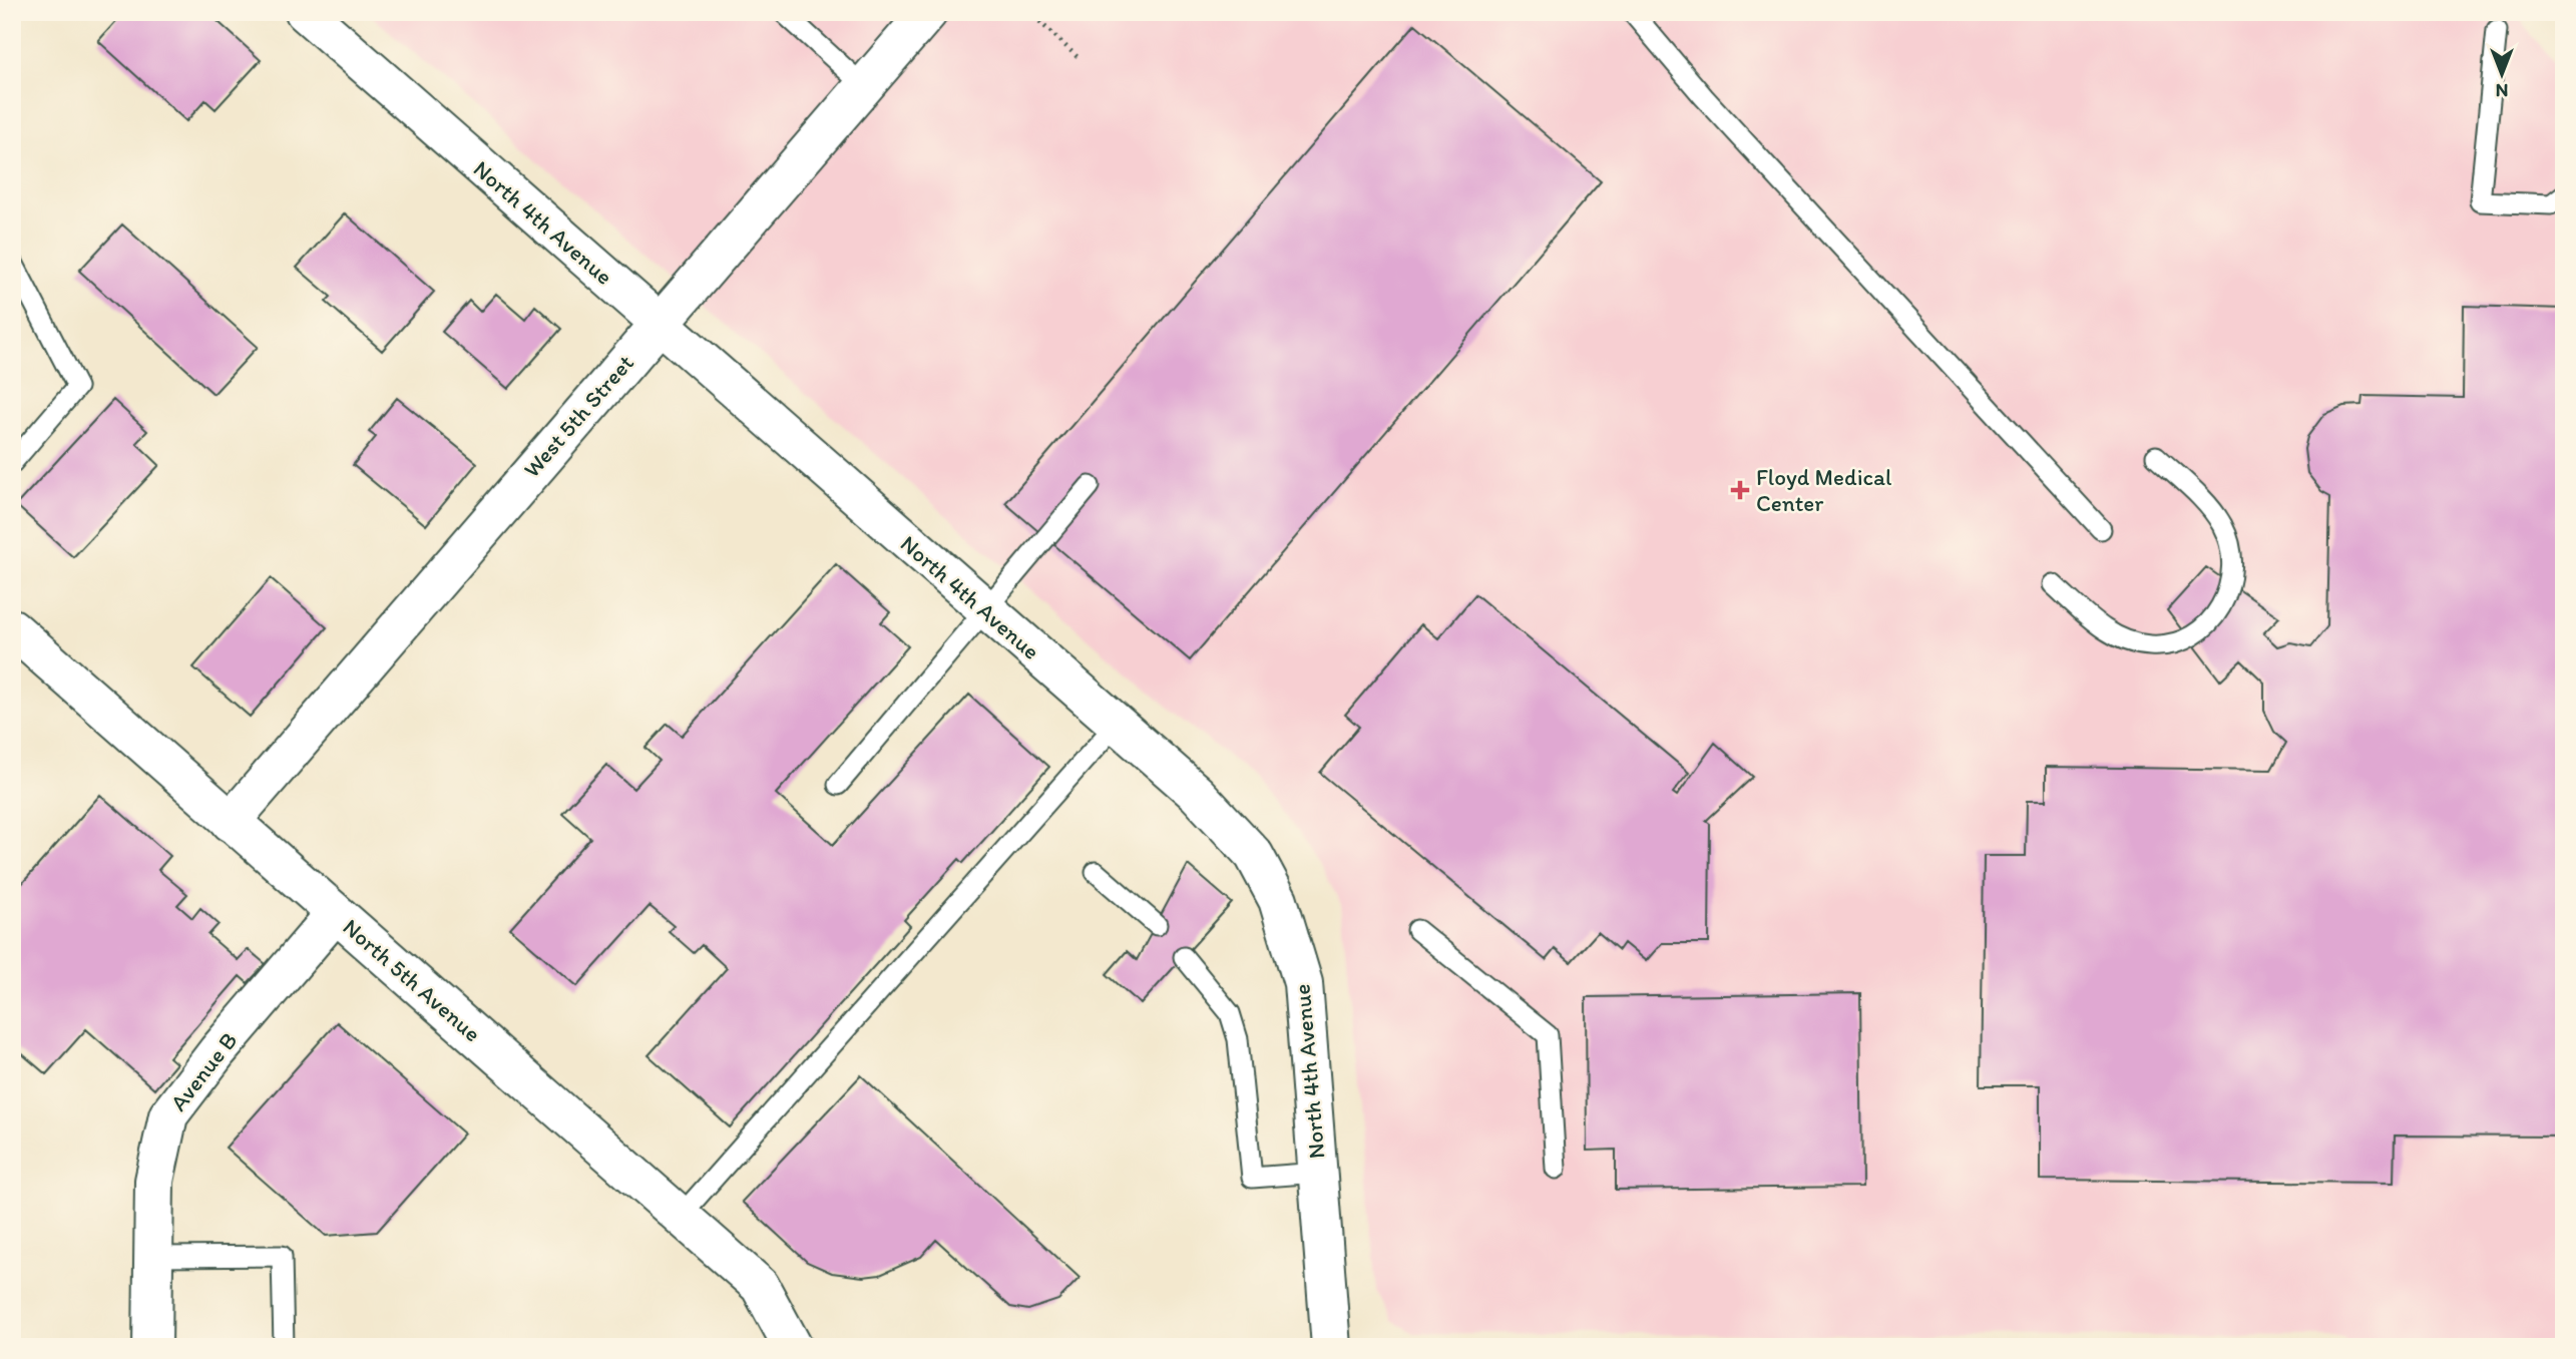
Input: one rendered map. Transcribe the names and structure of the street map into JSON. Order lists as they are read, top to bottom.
{
  "streets": {
    "street": [
      "North 4th Avenue",
      "West 5th Street",
      "North 5th Avenue",
      "Avenue B"
    ]
  },
  "crossings": [
    ["North 4th Avenue", "West 5th Street"],
    ["West 5th Street", "North 5th Avenue"],
    ["North 5th Avenue", "Avenue B"]
  ],
  "places": {
    "health": ["Floyd Medical Center"]
  },
  "north": "bottom"
}
